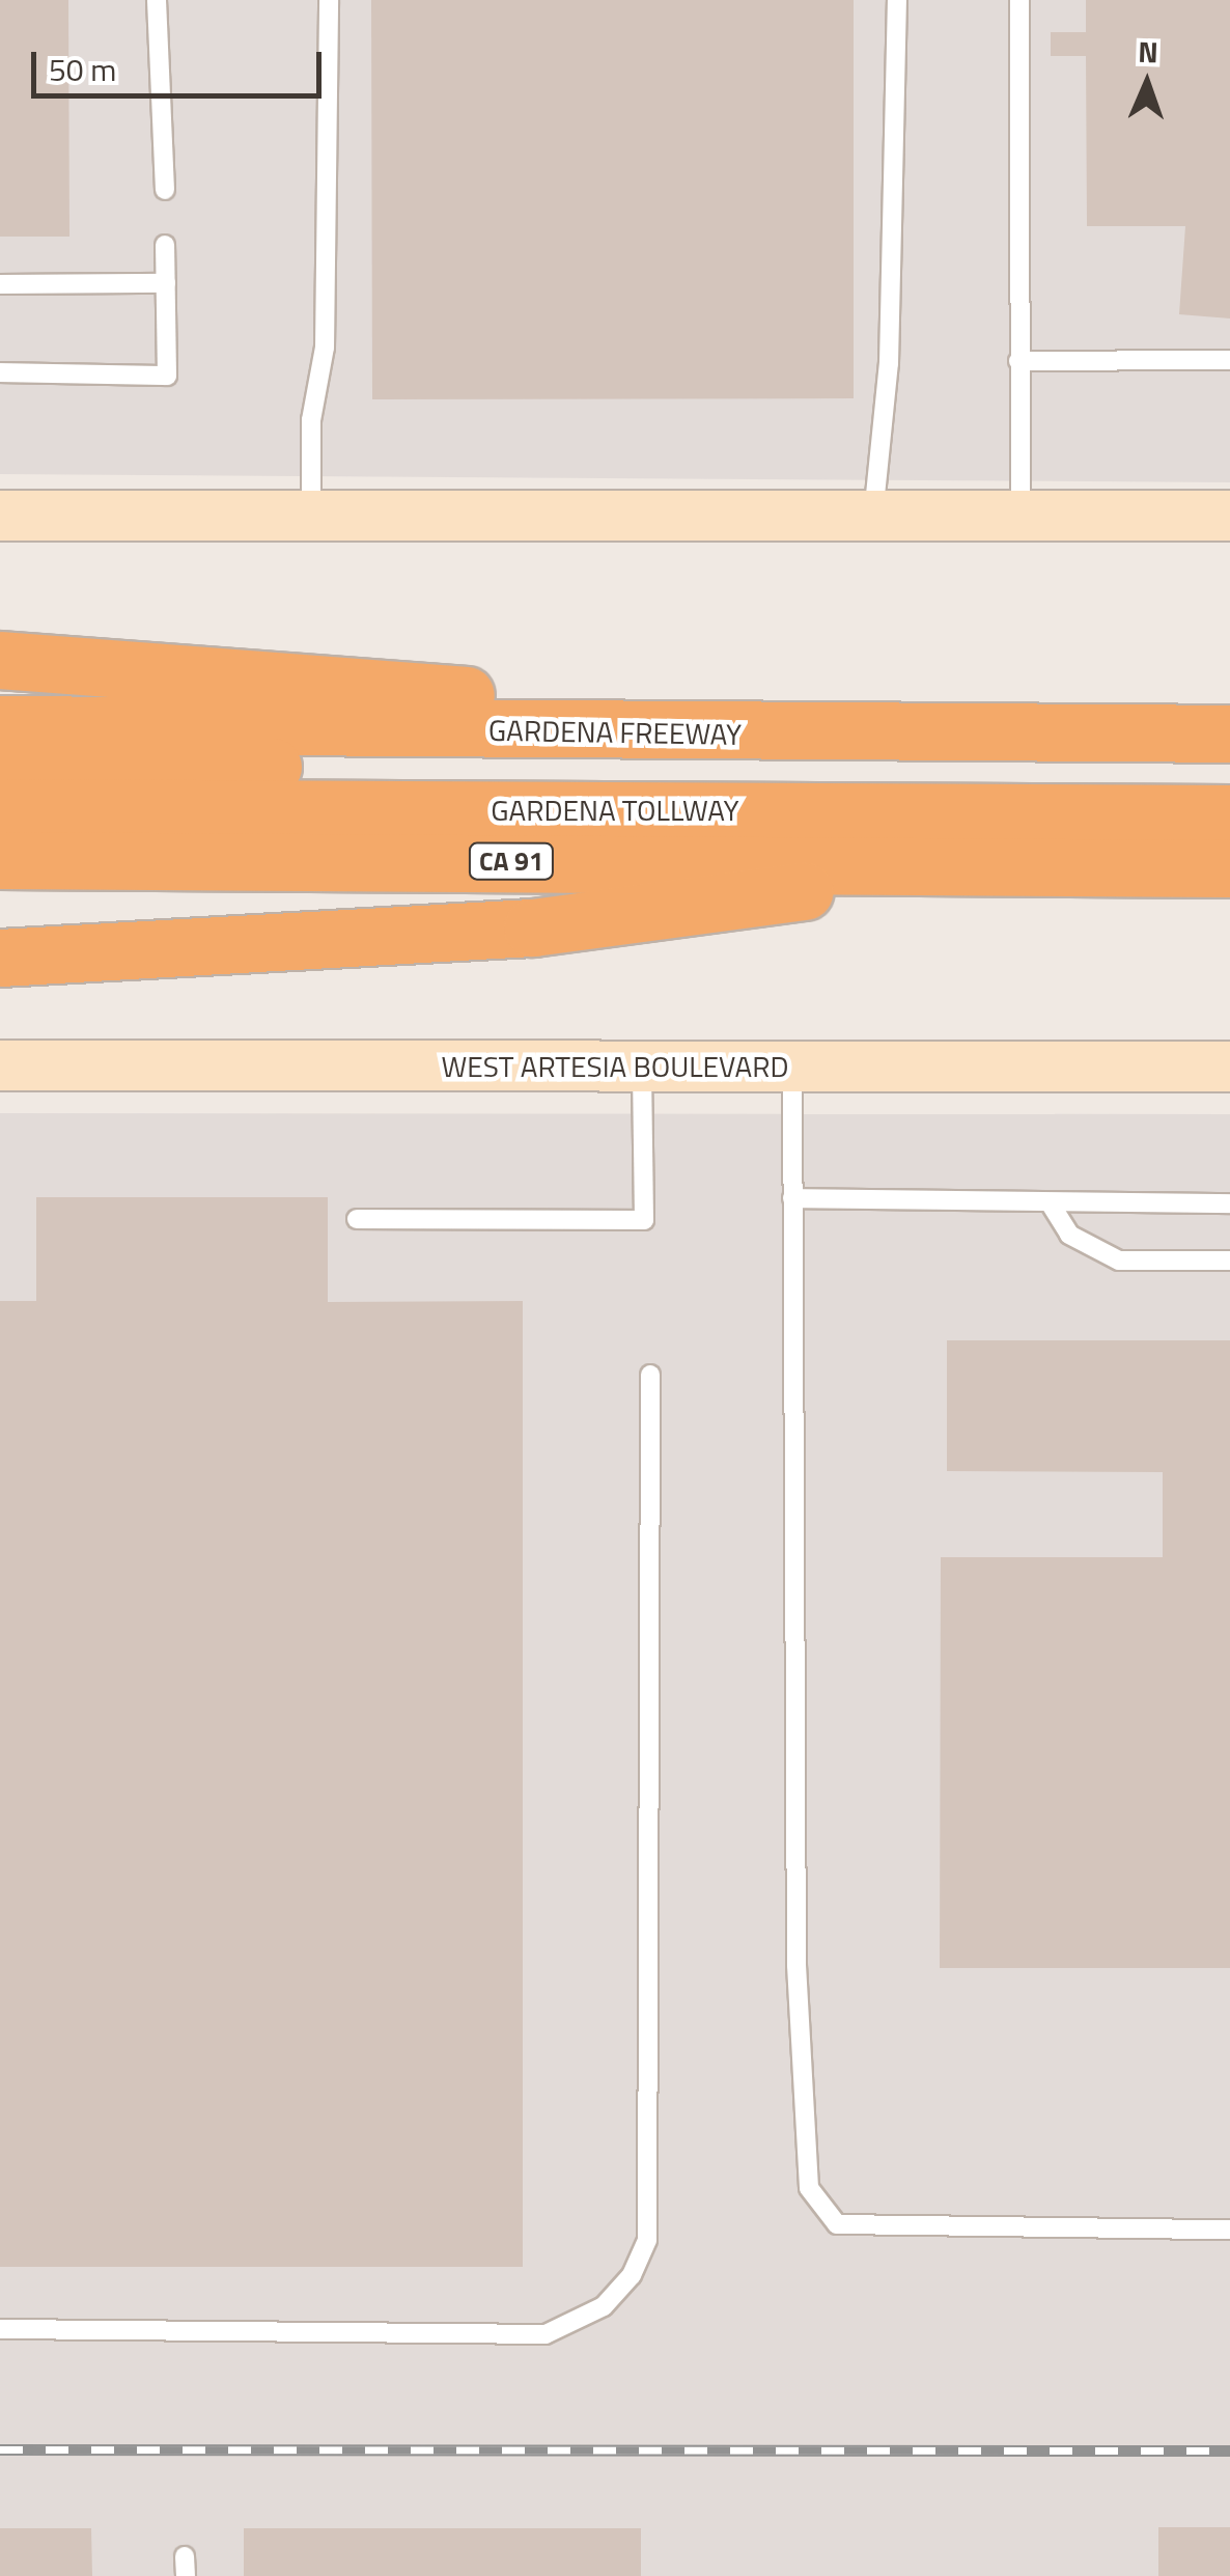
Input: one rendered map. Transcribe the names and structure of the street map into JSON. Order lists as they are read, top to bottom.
{
  "streets": {
    "highway": ["GARDENA FREEWAY", "GARDENA TOLLWAY", "CA 91"],
    "main road": ["WEST ARTESIA BOULEVARD"]
  },
  "scale_bar": "50 m",
  "north": "top"
}
